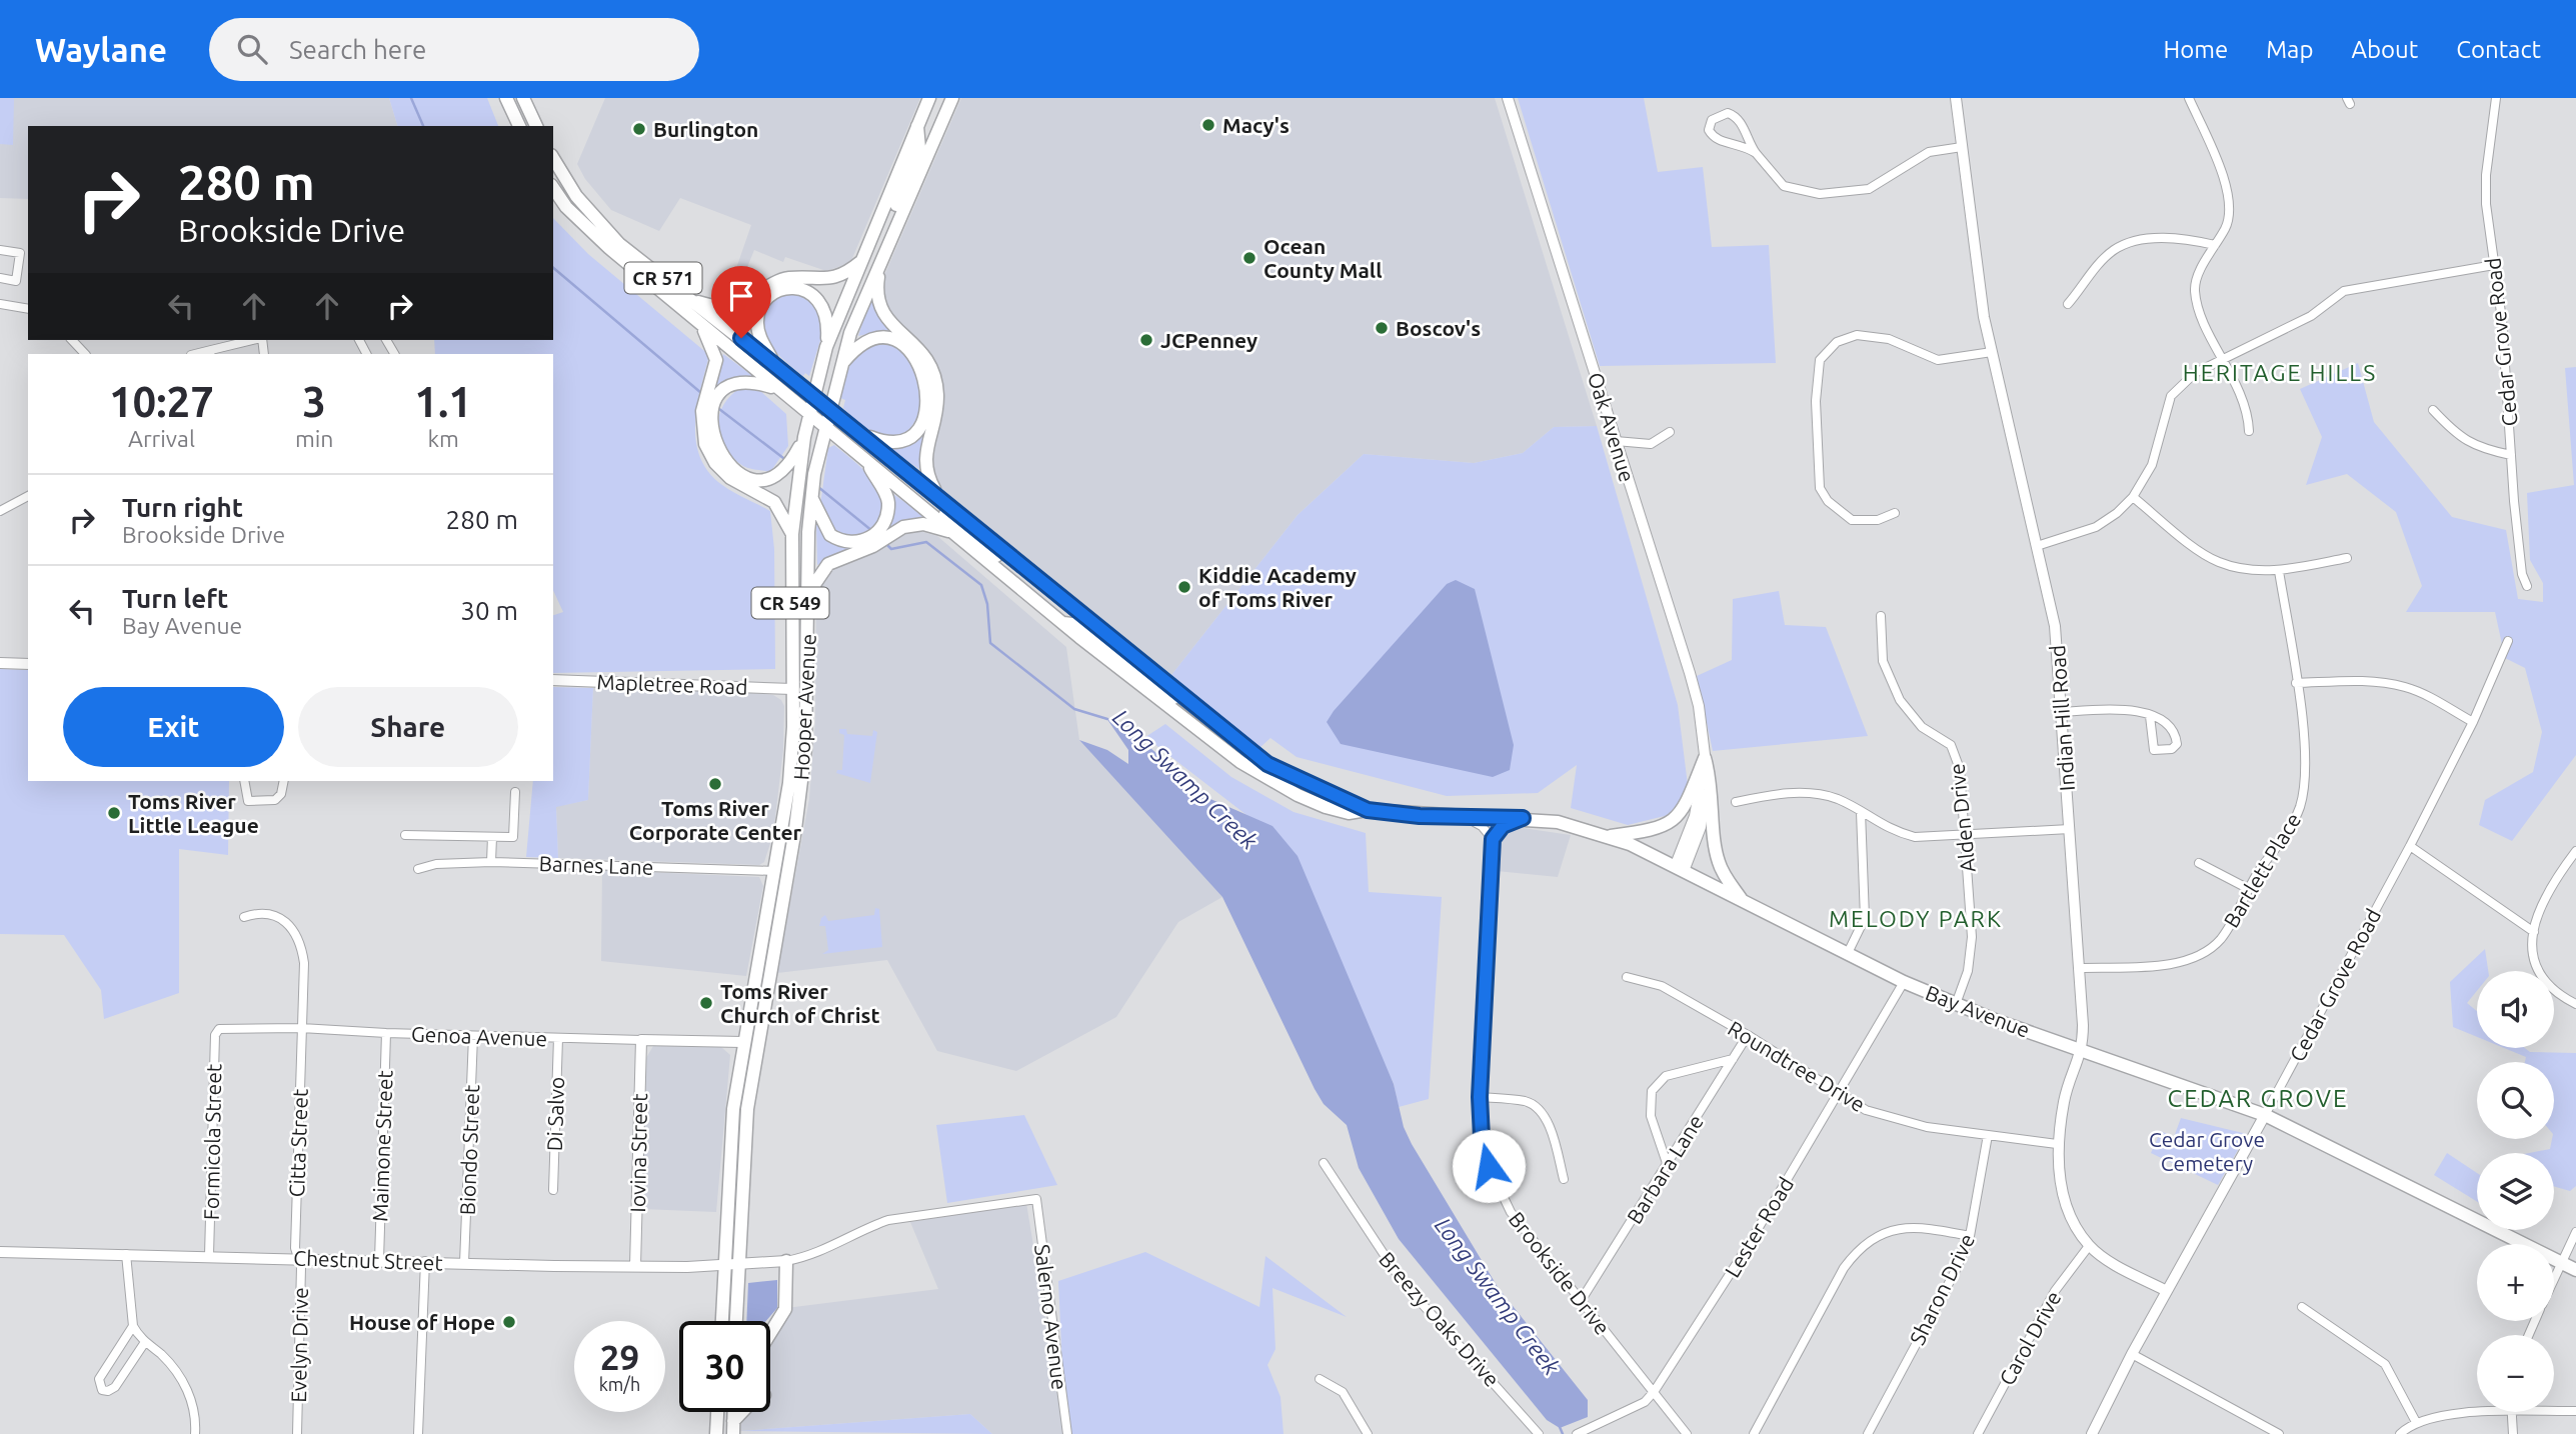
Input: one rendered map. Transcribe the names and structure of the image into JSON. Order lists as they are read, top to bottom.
{
  "streets": {
    "main road": [
      "CR 571",
      "CR 549",
      "Hooper Avenue",
      "Bay Avenue"
    ],
    "street": [
      "Cedar Grove Road",
      "Oak Avenue",
      "Mapletree Road",
      "Indian Hill Road",
      "Alden Drive",
      "Barnes Lane",
      "Bartlett Place",
      "Genoa Avenue",
      "Roundtree Drive",
      "Di Salvo",
      "Formicola Street",
      "Citta Street",
      "Maimone Street",
      "Biondo Street",
      "Iovina Street",
      "Barbara Lane",
      "Lester Road",
      "Chestnut Street",
      "Brookside Drive",
      "Sharon Drive",
      "Salerno Avenue",
      "Breezy Oaks Drive",
      "Carol Drive",
      "Evelyn Drive"
    ]
  },
  "crossings": [
    ["CR 571", "Hooper Avenue"],
    ["Cedar Grove Road", "Indian Hill Road"],
    ["Cedar Grove Road", "Bay Avenue"],
    ["Oak Avenue", "Bay Avenue"],
    ["Mapletree Road", "Hooper Avenue"],
    ["Hooper Avenue", "Barnes Lane"],
    ["Hooper Avenue", "Bay Avenue"],
    ["Hooper Avenue", "Genoa Avenue"],
    ["Hooper Avenue", "Chestnut Street"],
    ["Indian Hill Road", "Bartlett Place"],
    ["Indian Hill Road", "Bay Avenue"],
    ["Indian Hill Road", "Roundtree Drive"],
    ["Indian Hill Road", "Carol Drive"],
    ["Alden Drive", "Bay Avenue"],
    ["Bay Avenue", "Lester Road"],
    ["Genoa Avenue", "Di Salvo"],
    ["Genoa Avenue", "Formicola Street"],
    ["Genoa Avenue", "Citta Street"],
    ["Genoa Avenue", "Maimone Street"],
    ["Genoa Avenue", "Biondo Street"],
    ["Genoa Avenue", "Iovina Street"],
    ["Roundtree Drive", "Barbara Lane"],
    ["Roundtree Drive", "Lester Road"],
    ["Roundtree Drive", "Sharon Drive"],
    ["Formicola Street", "Chestnut Street"],
    ["Citta Street", "Chestnut Street"],
    ["Citta Street", "Evelyn Drive"],
    ["Maimone Street", "Chestnut Street"],
    ["Biondo Street", "Chestnut Street"],
    ["Iovina Street", "Chestnut Street"],
    ["Barbara Lane", "Brookside Drive"],
    ["Lester Road", "Brookside Drive"],
    ["Chestnut Street", "Salerno Avenue"],
    ["Chestnut Street", "Evelyn Drive"]
  ],
  "districts": ["HERITAGE HILLS", "MELODY PARK", "CEDAR GROVE"],
  "water": ["Long Swamp Creek"],
  "parks": ["Cedar Grove Cemetery"],
  "places": [
    "Macy's",
    "Burlington",
    "Ocean County Mall",
    "Boscov's",
    "JCPenney",
    "Kiddie Academy of Toms River",
    "Toms River Corporate Center",
    "Toms River Little League",
    "Toms River Church of Christ",
    "House of Hope"
  ],
  "page": {
    "header": "Waylane",
    "search": "Search here",
    "nav": [
      "Home",
      "Map",
      "About",
      "Contact"
    ],
    "turn": ["280 m", "Brookside Drive"],
    "eta": [
      "10:27",
      "Arrival",
      "3",
      "min",
      "1.1",
      "km"
    ],
    "list": [
      {
        "name": "Turn right",
        "note": "Brookside Drive",
        "value": "280 m"
      },
      {
        "name": "Turn left",
        "note": "Bay Avenue",
        "value": "30 m"
      }
    ],
    "buttons": ["Exit", "Share"],
    "map_buttons": ["+", "−"],
    "speed": "29 km/h",
    "limit": "30"
  }
}
